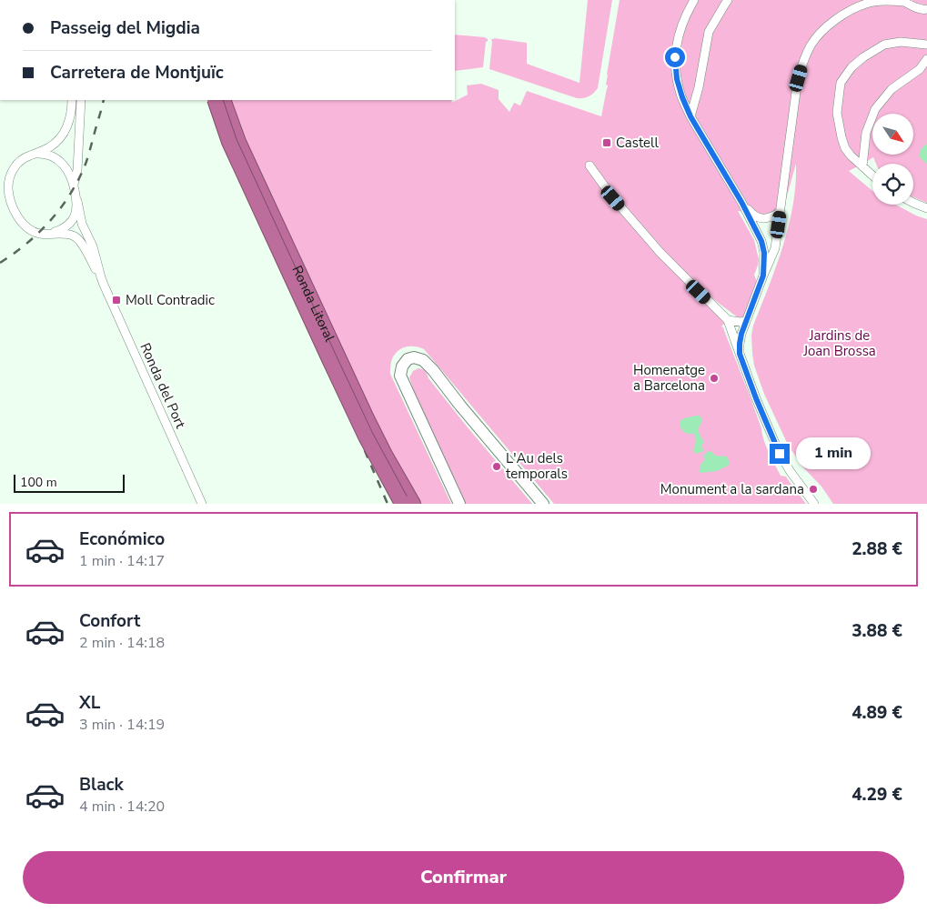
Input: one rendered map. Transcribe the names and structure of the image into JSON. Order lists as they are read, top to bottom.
{
  "streets": {
    "highway": ["Ronda Litoral"],
    "street": ["Ronda del Port"]
  },
  "parks": ["Jardins de Joan Brossa"],
  "places": {
    "transit": ["Castell", "Moll Contradic"],
    "other": ["Homenatge a Barcelona", "L'Au dels temporals", "Monument a la sardana"]
  },
  "scale_bar": "100 m",
  "north": "bottom right",
  "page": {
    "banner": ["Passeig del Migdia", "Carretera de Montjuïc"],
    "bubble": "1 min",
    "scale": "100 m",
    "list": [
      {
        "name": "Económico",
        "note": "1 min · 14:17",
        "value": "2.88 €"
      },
      {
        "name": "Confort",
        "note": "2 min · 14:18",
        "value": "3.88 €"
      },
      {
        "name": "XL",
        "note": "3 min · 14:19",
        "value": "4.89 €"
      },
      {
        "name": "Black",
        "note": "4 min · 14:20",
        "value": "4.29 €"
      }
    ],
    "buttons": "Confirmar"
  }
}
